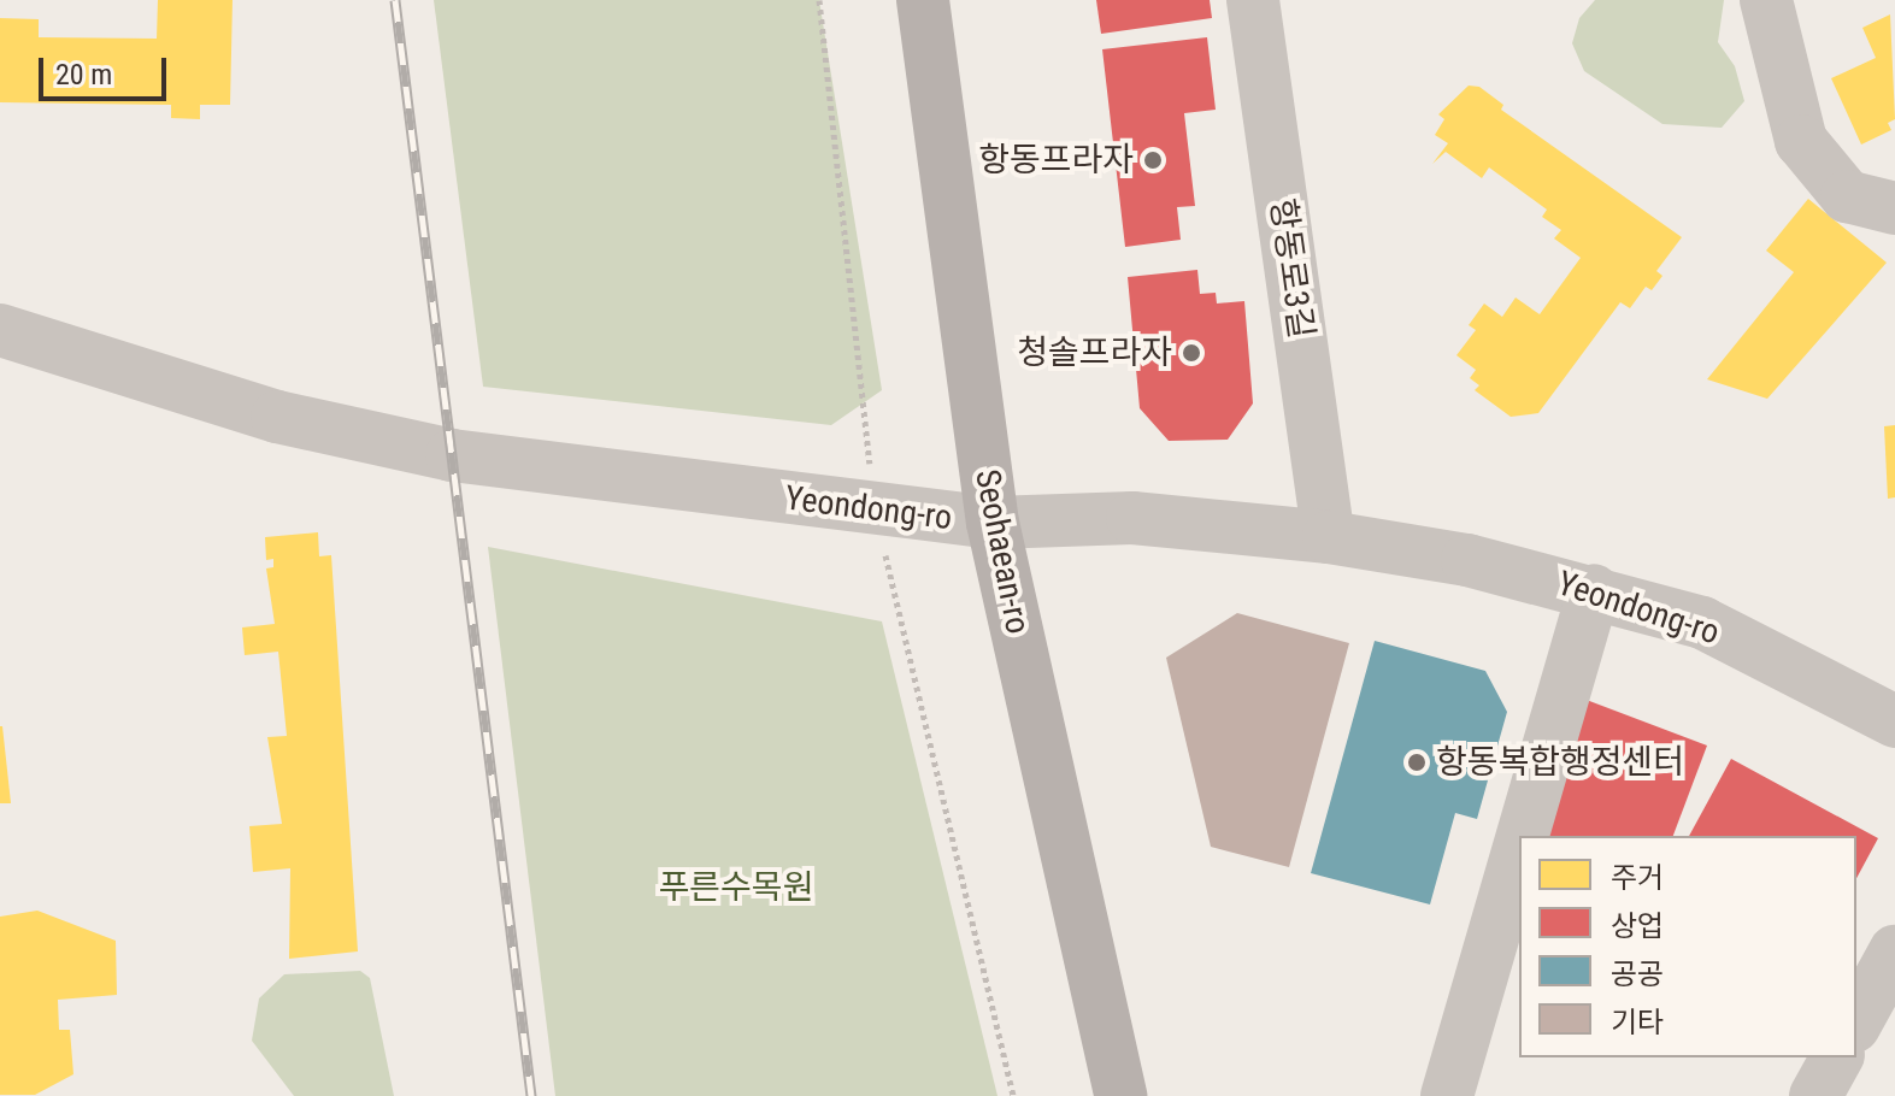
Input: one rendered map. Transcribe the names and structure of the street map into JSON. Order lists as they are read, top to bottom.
{
  "streets": {
    "main road": ["Seohaean-ro"],
    "street": ["항동로3길", "Yeondong-ro"]
  },
  "crossings": [
    ["항동로3길", "Yeondong-ro"],
    ["Yeondong-ro", "Seohaean-ro"]
  ],
  "parks": ["푸른수목원"],
  "places": ["항동프라자", "청솔프라자", "항동복합행정센터"],
  "legend": [
    "주거",
    "상업",
    "공공",
    "기타"
  ],
  "scale_bar": "20 m"
}
